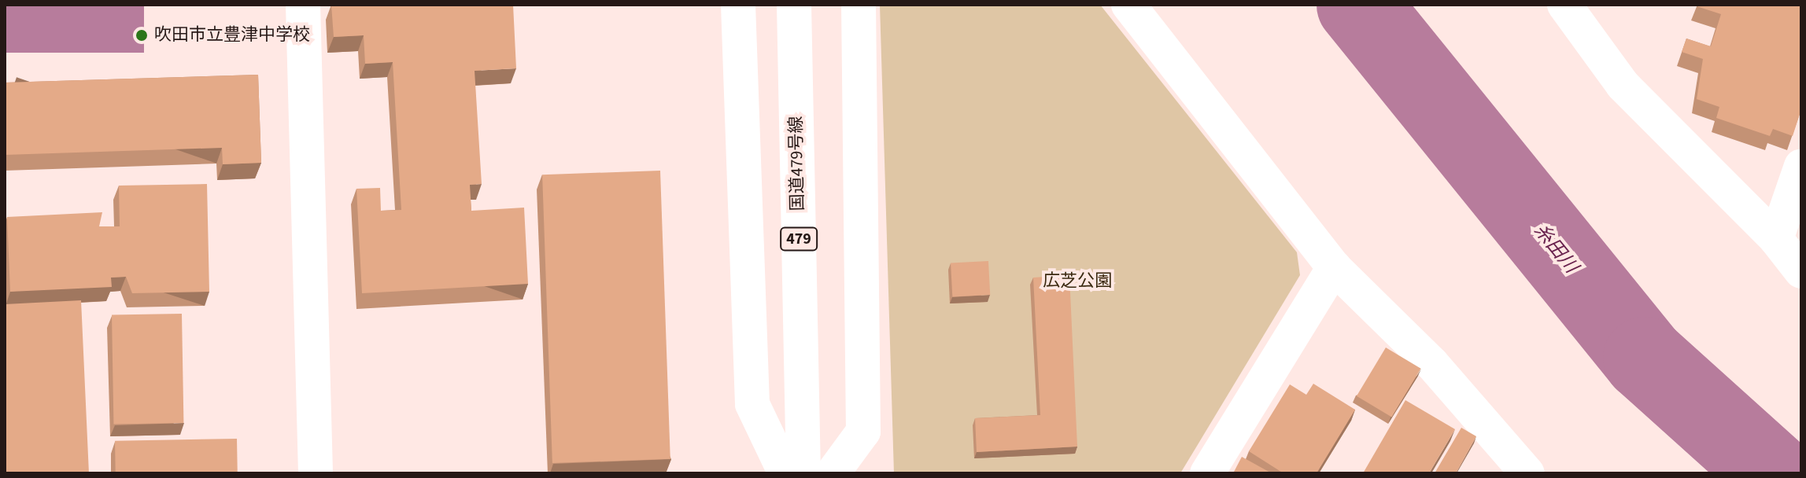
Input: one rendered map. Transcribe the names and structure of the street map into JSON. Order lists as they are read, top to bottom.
{
  "streets": {
    "main road": ["国道479号線", "479"]
  },
  "water": ["糸田川"],
  "parks": ["広芝公園"],
  "places": ["吹田市立豊津中学校"]
}
